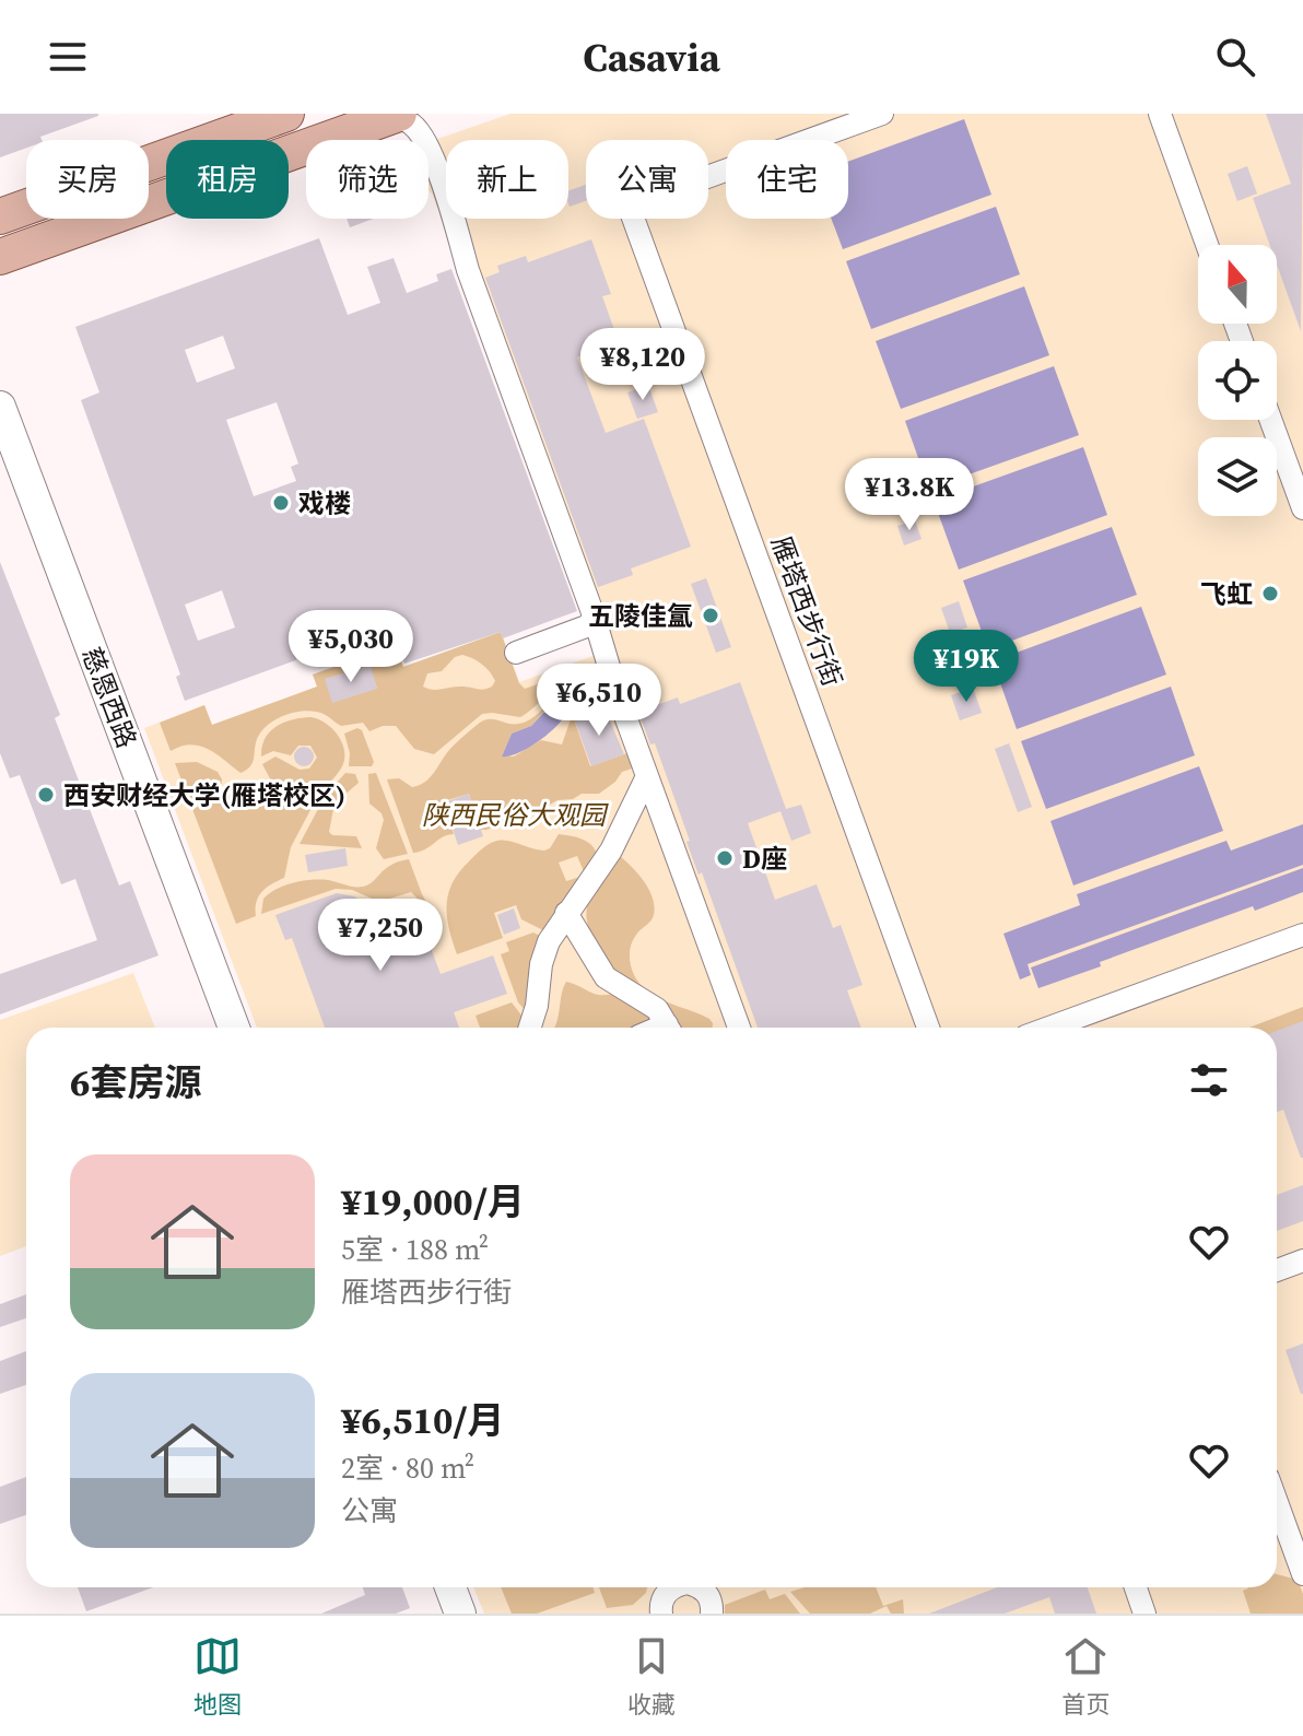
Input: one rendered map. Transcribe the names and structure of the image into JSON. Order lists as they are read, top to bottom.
{
  "streets": {
    "main road": ["慈恩西路"],
    "street": ["雁塔西步行街"]
  },
  "parks": ["陕西民俗大观园"],
  "places": [
    "戏楼",
    "飞虹",
    "五陵佳氲",
    "西安财经大学(雁塔校区)",
    "D座"
  ],
  "north": "top",
  "page": {
    "header": "Casavia",
    "chip": [
      "买房",
      "租房",
      "筛选",
      "新上",
      "公寓",
      "住宅"
    ],
    "price": [
      "¥8,120",
      "¥13.8K",
      "¥5,030",
      "¥19K",
      "¥6,510",
      "¥7,250"
    ],
    "heading": "6套房源",
    "list": [
      {
        "name": "¥19,000/月",
        "note": "5室 · 188 m² · 雁塔西步行街"
      },
      {
        "name": "¥6,510/月",
        "note": "2室 · 80 m² · 公寓"
      }
    ],
    "tabs": ["地图", "收藏", "首页"]
  }
}
